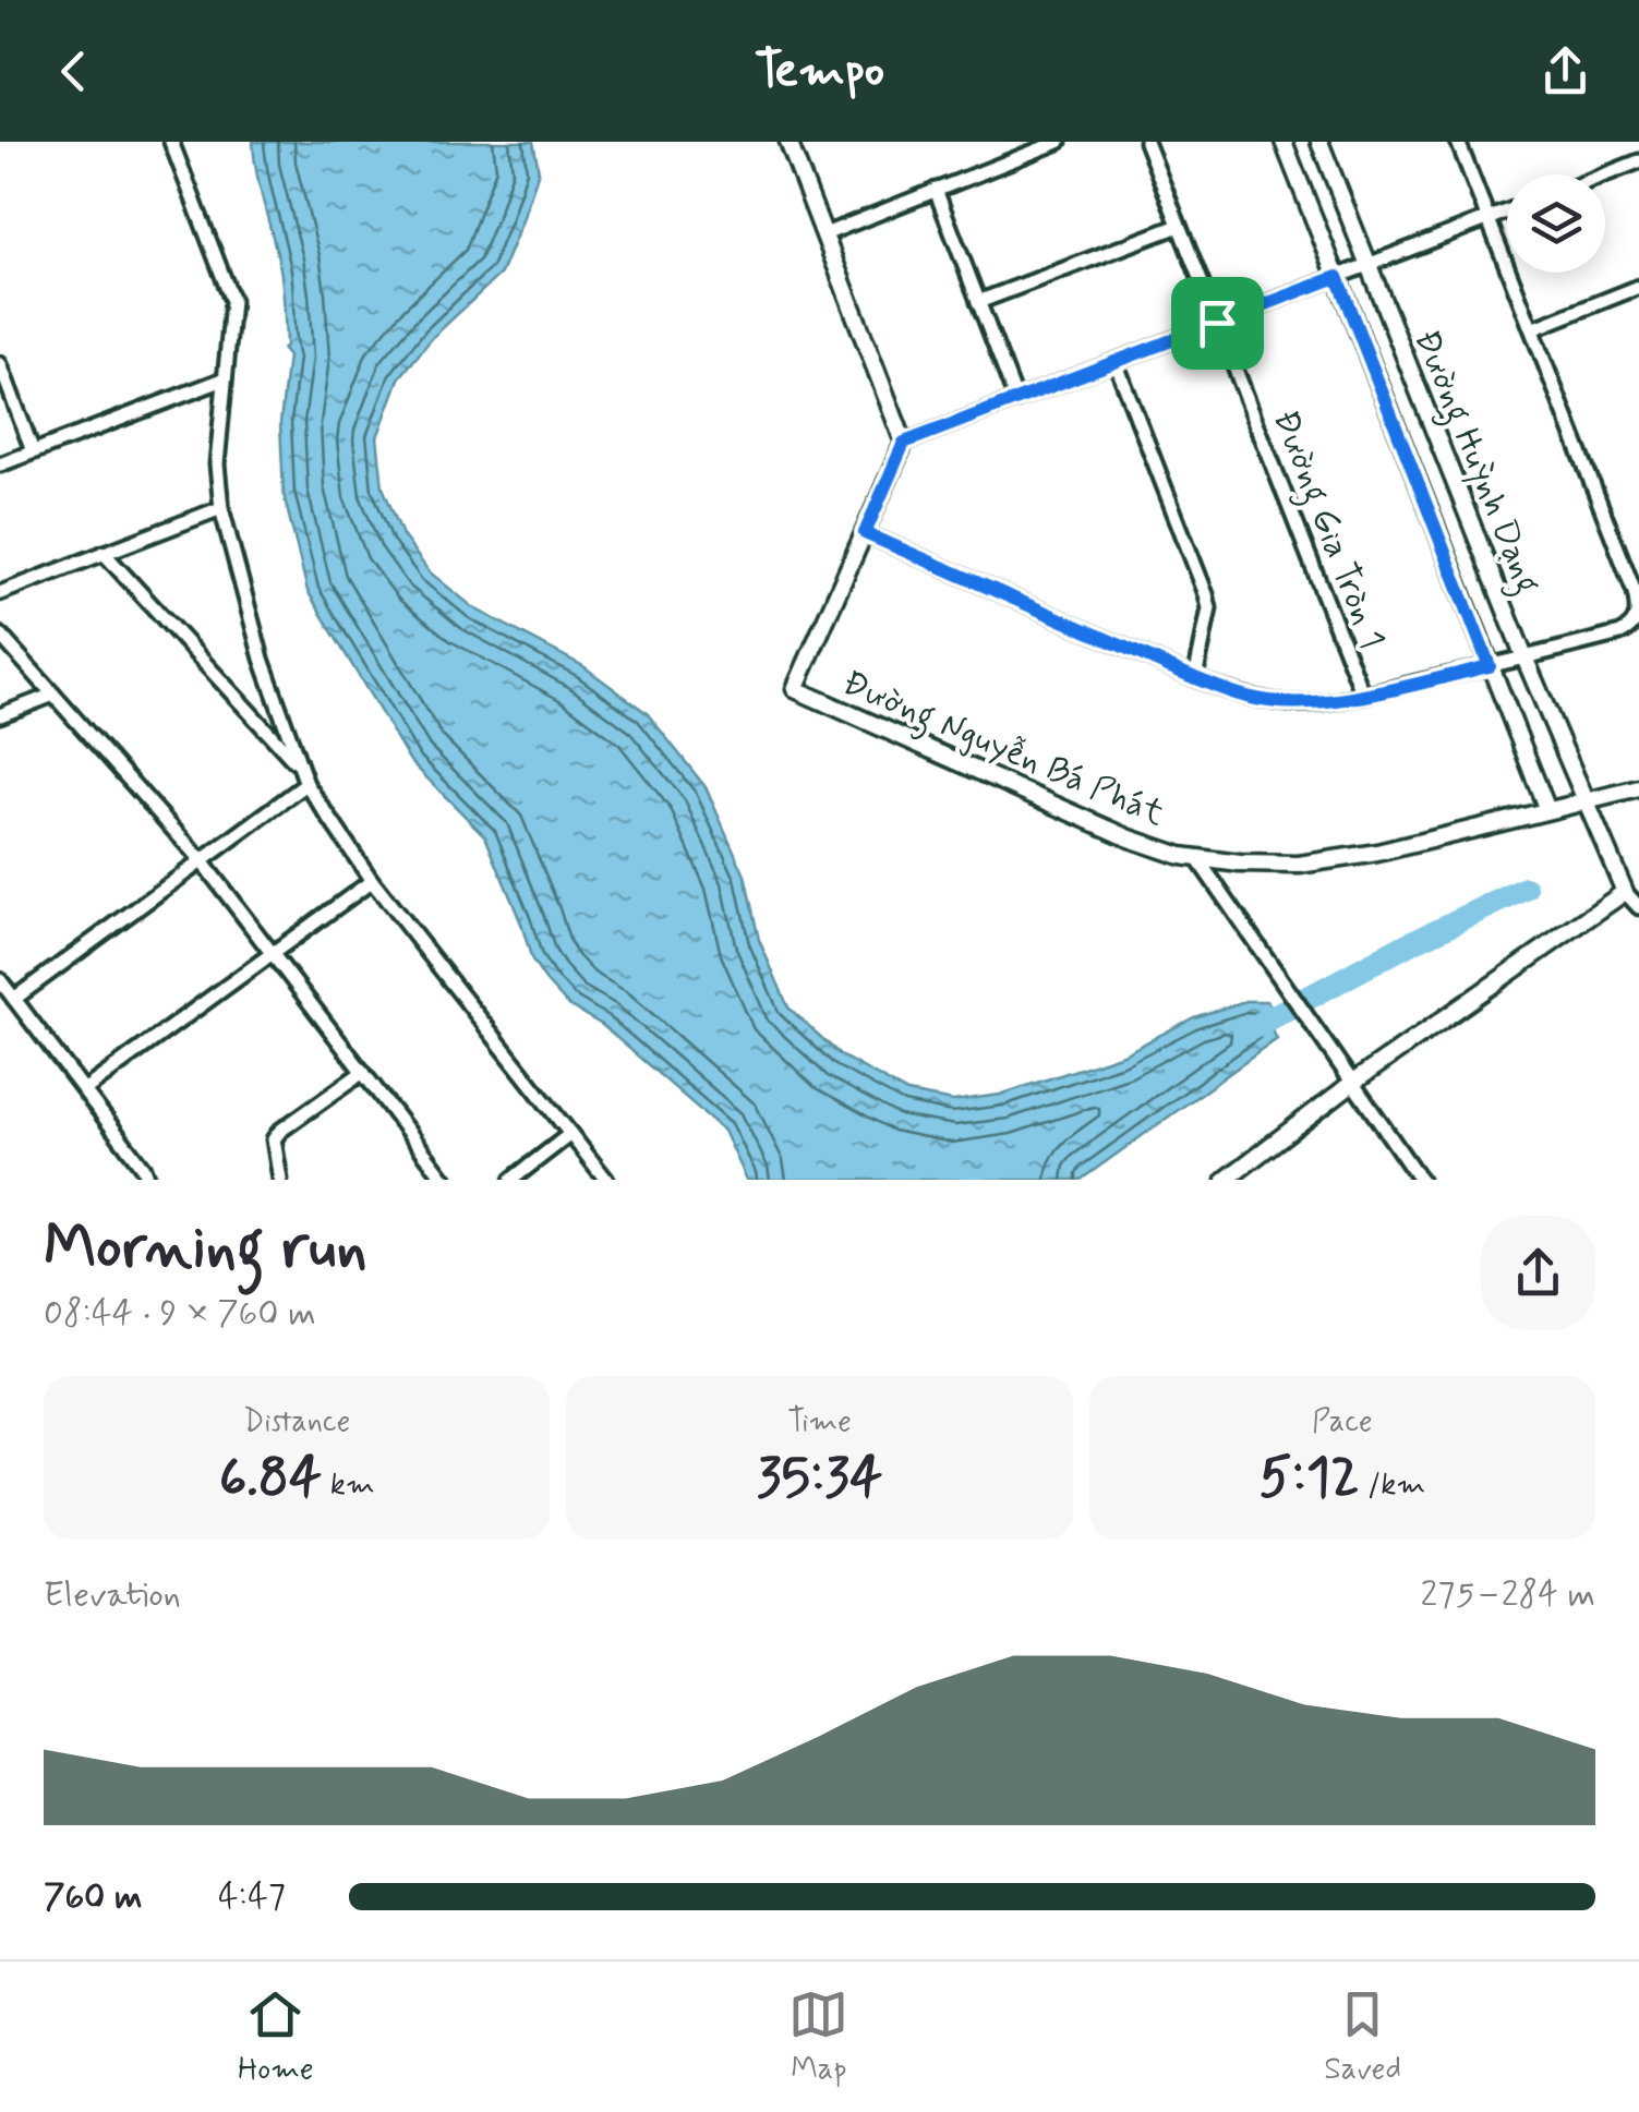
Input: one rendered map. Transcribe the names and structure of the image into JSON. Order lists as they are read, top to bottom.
{
  "streets": {
    "street": ["Đường Huỳnh Dạng", "Đường Gia Tròn 1", "Đường Nguyễn Bá Phát"]
  },
  "crossings": [
    ["Đường Huỳnh Dạng", "Đường Nguyễn Bá Phát"]
  ],
  "page": {
    "header": "Tempo",
    "heading": ["Morning run", "08:44 · 9 × 760 m"],
    "stats": [
      ["Distance", "6.84 km"],
      ["Time", "35:34"],
      ["Pace", "5:12 /km"]
    ],
    "chart": ["Elevation", "275–284 m"],
    "list": [
      {
        "name": "760 m",
        "note": "4:47"
      }
    ],
    "tabs": ["Home", "Map", "Saved"]
  }
}
